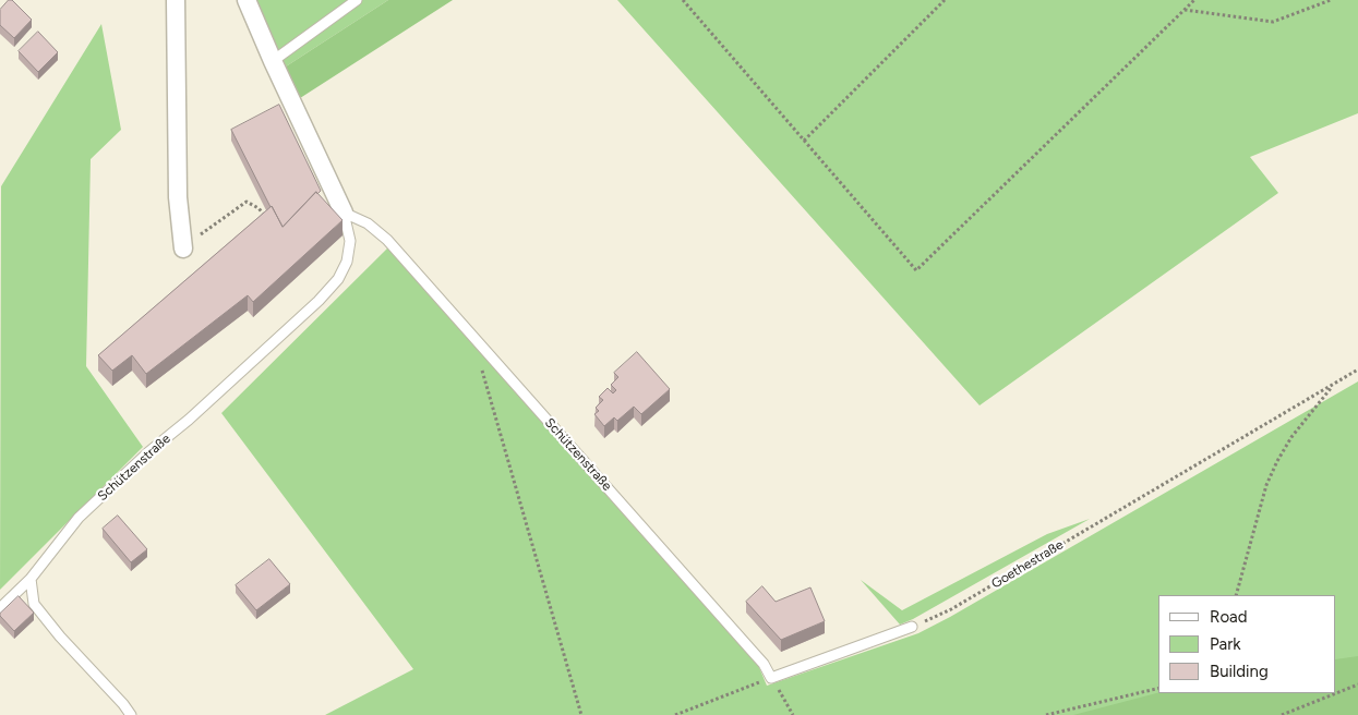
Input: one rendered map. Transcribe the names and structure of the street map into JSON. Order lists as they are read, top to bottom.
{
  "streets": {
    "street": ["Schützenstraße"],
    "path": ["Goethestraße"]
  },
  "legend": ["Road", "Park", "Building"]
}
